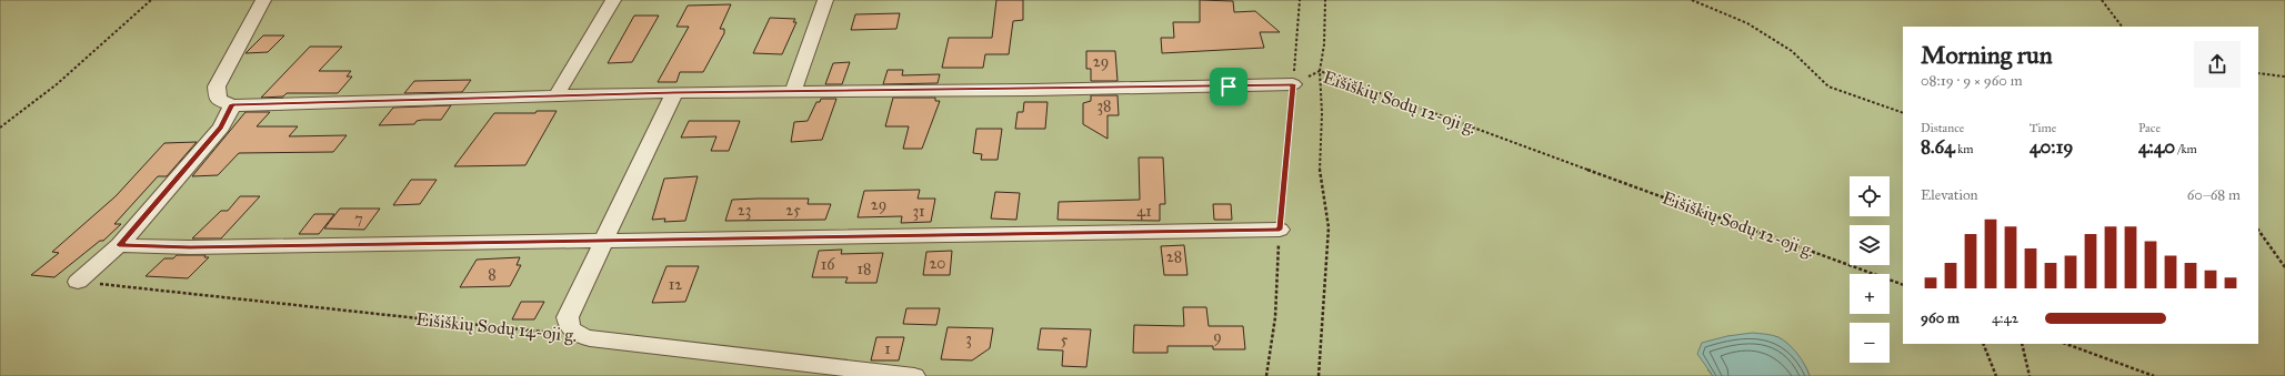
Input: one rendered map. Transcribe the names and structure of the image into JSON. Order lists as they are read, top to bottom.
{
  "streets": {
    "street": ["Eišiškių Sodų 14-oji g."],
    "path": ["Eišiškių Sodų 12-oji g."]
  },
  "house_numbers": [
    "29",
    "38",
    "29",
    "23",
    "25",
    "31",
    "41",
    "7",
    "28",
    "20",
    "16",
    "18",
    "8",
    "12",
    "9",
    "3",
    "5",
    "1"
  ],
  "page": {
    "heading": ["Morning run", "08:19 · 9 × 960 m"],
    "stats": [
      ["Distance", "8.64 km"],
      ["Time", "40:19"],
      ["Pace", "4:40 /km"]
    ],
    "map_buttons": ["+", "−"],
    "chart": ["Elevation", "60–68 m"],
    "list": [
      {
        "name": "960 m",
        "note": "4:42"
      }
    ]
  }
}
